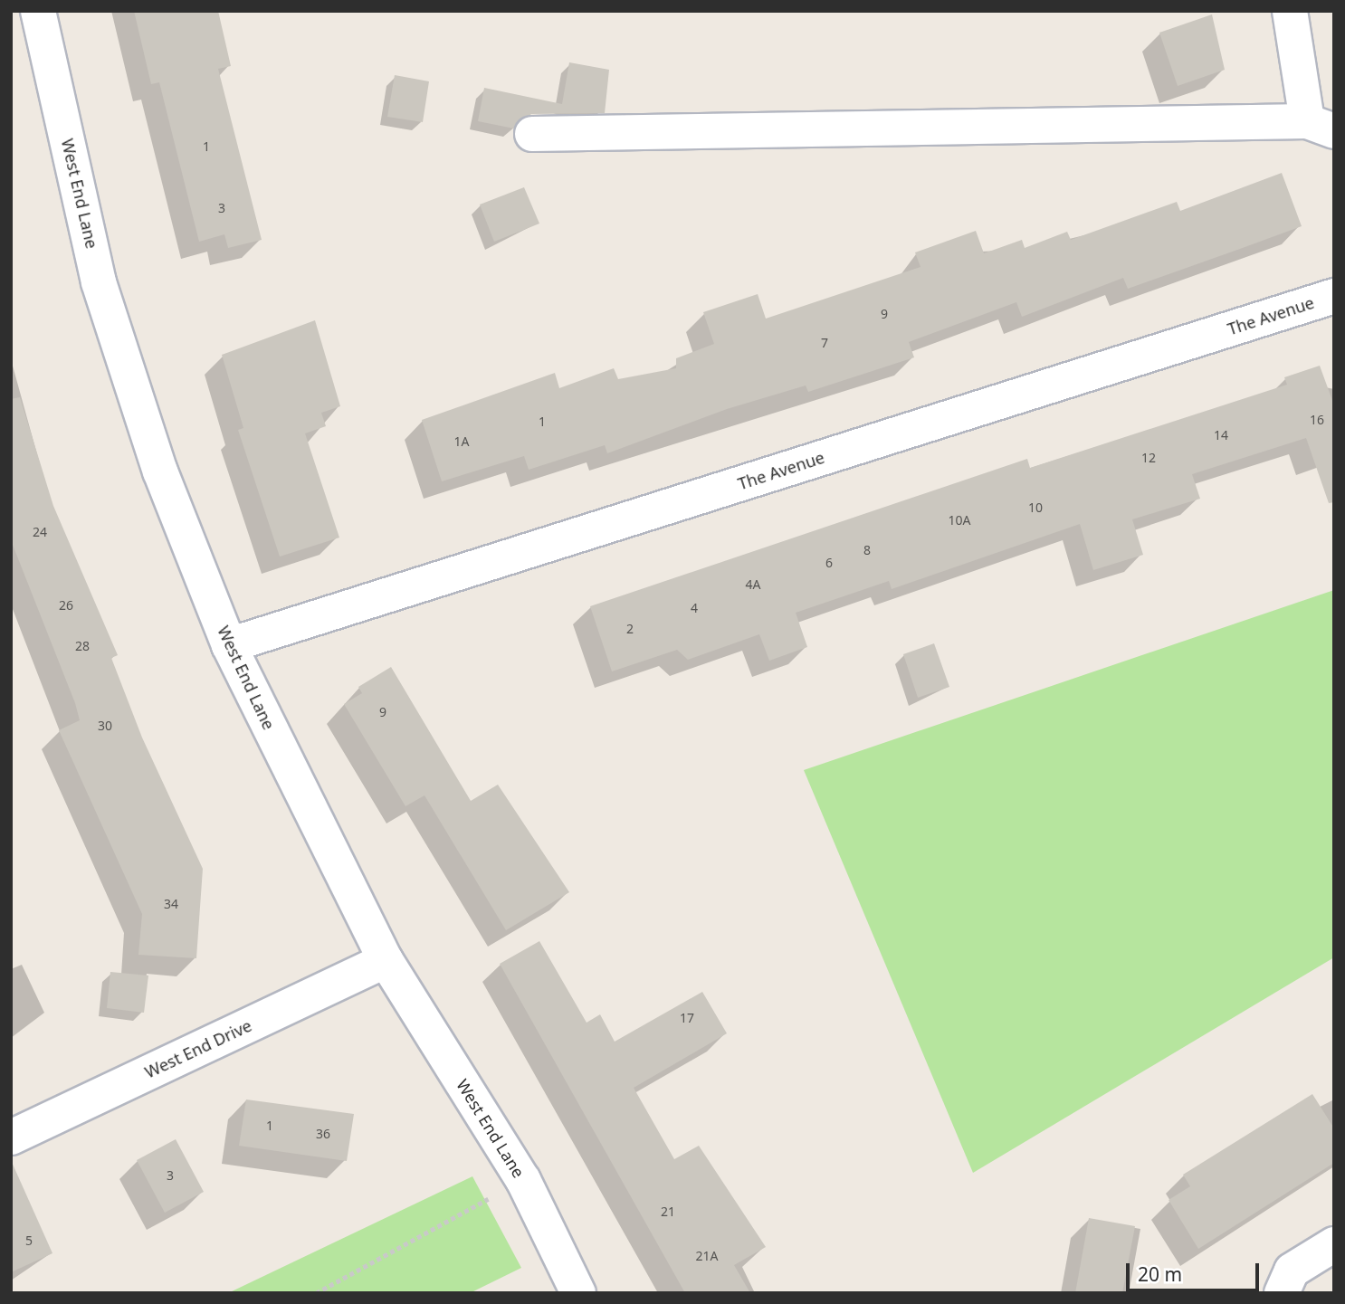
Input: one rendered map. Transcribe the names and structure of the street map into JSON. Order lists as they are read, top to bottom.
{
  "streets": {
    "street": ["West End Lane", "The Avenue", "West End Drive"]
  },
  "crossings": [
    ["West End Lane", "The Avenue"],
    ["West End Lane", "West End Drive"]
  ],
  "house_numbers": [
    "1",
    "3",
    "9",
    "7",
    "16",
    "1",
    "14",
    "1A",
    "12",
    "10",
    "10A",
    "24",
    "8",
    "6",
    "4A",
    "26",
    "4",
    "2",
    "28",
    "9",
    "30",
    "34",
    "17",
    "1",
    "36",
    "3",
    "21",
    "5",
    "21A"
  ],
  "scale_bar": "20 m"
}
